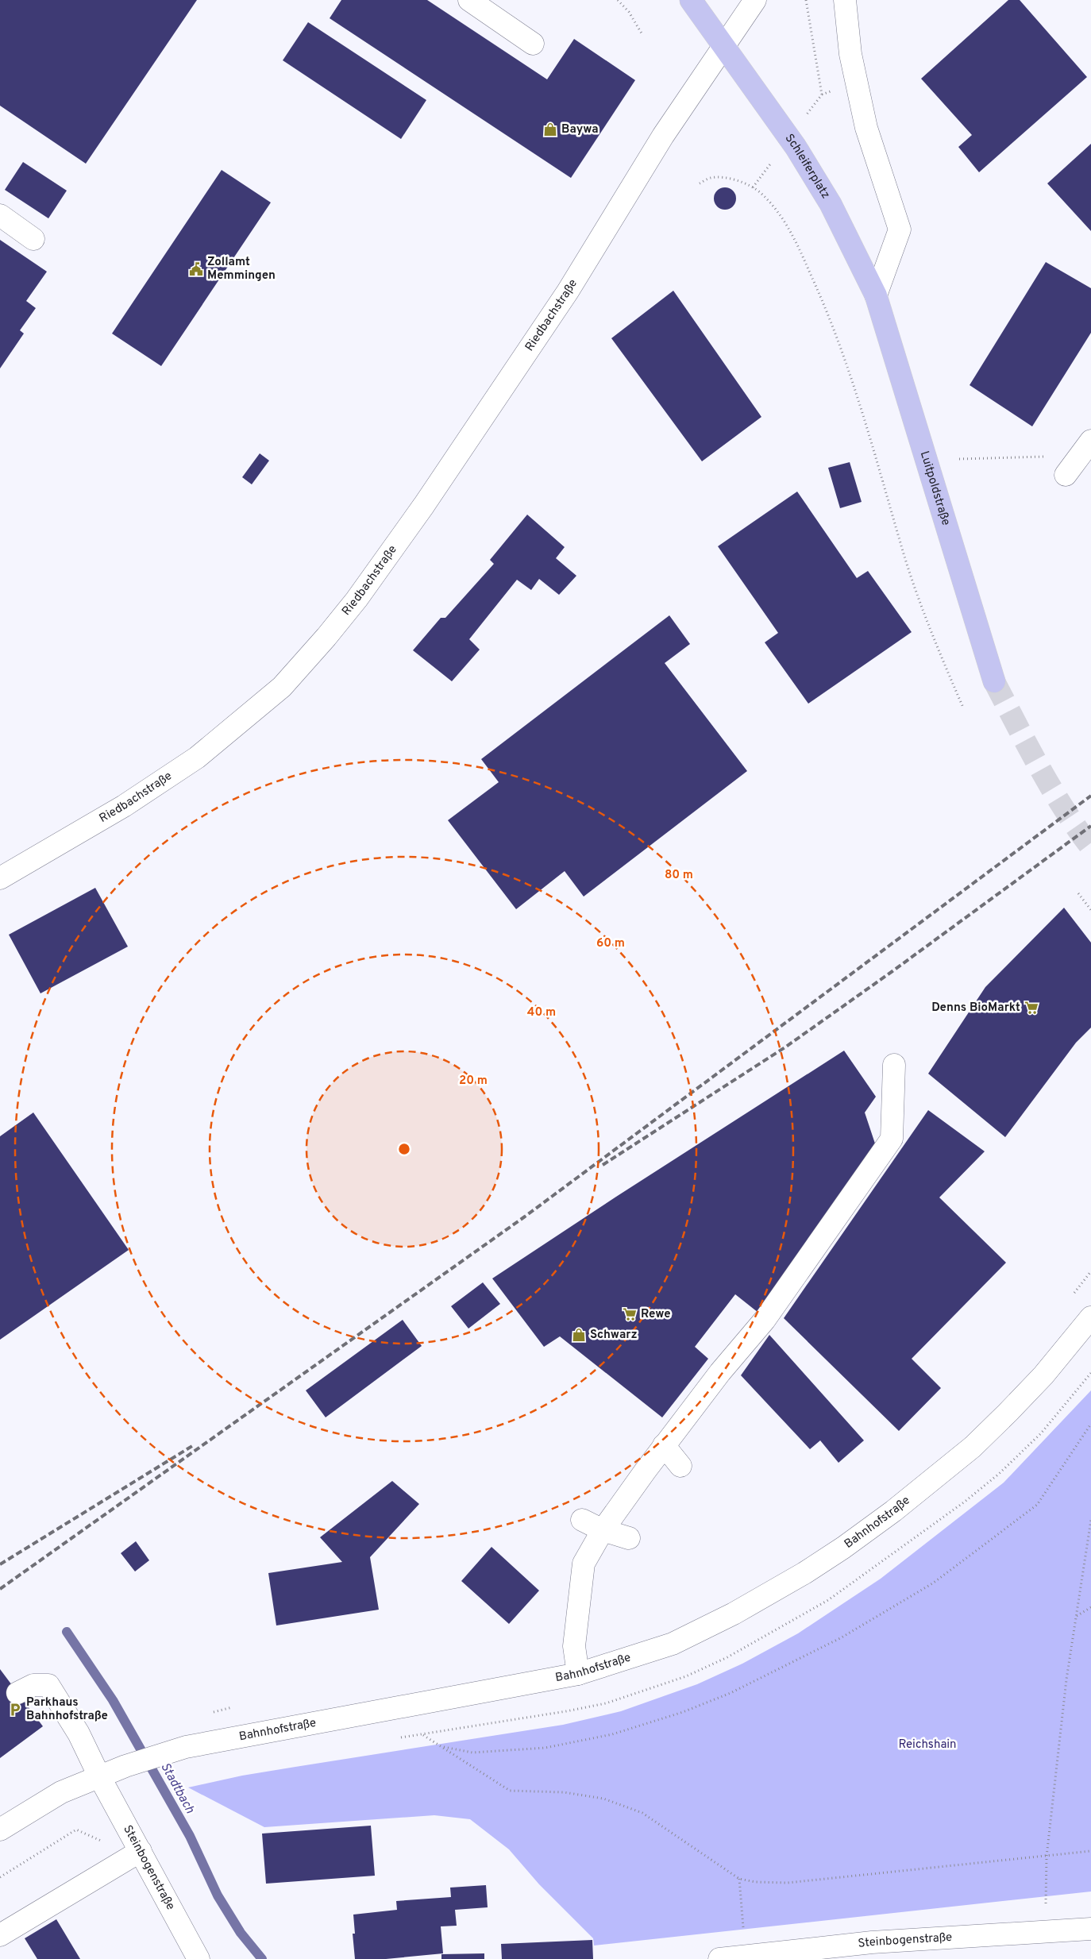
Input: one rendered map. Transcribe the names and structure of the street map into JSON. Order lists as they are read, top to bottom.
{
  "streets": {
    "main road": ["Schleiferplatz", "Luitpoldstraße"],
    "street": ["Riedbachstraße", "Bahnhofstraße", "Steinbogenstraße"]
  },
  "crossings": [
    ["Schleiferplatz", "Riedbachstraße"],
    ["Schleiferplatz", "Luitpoldstraße"],
    ["Bahnhofstraße", "Steinbogenstraße"]
  ],
  "water": ["Stadtbach"],
  "parks": ["Reichshain"],
  "places": {
    "shop": ["Baywa", "Schwarz"],
    "public building": ["Zollamt Memmingen"],
    "supermarket": ["Denns BioMarkt", "Rewe"],
    "parking": ["Parkhaus Bahnhofstraße"]
  },
  "rings": [
    "80 m",
    "60 m",
    "40 m",
    "20 m"
  ]
}
